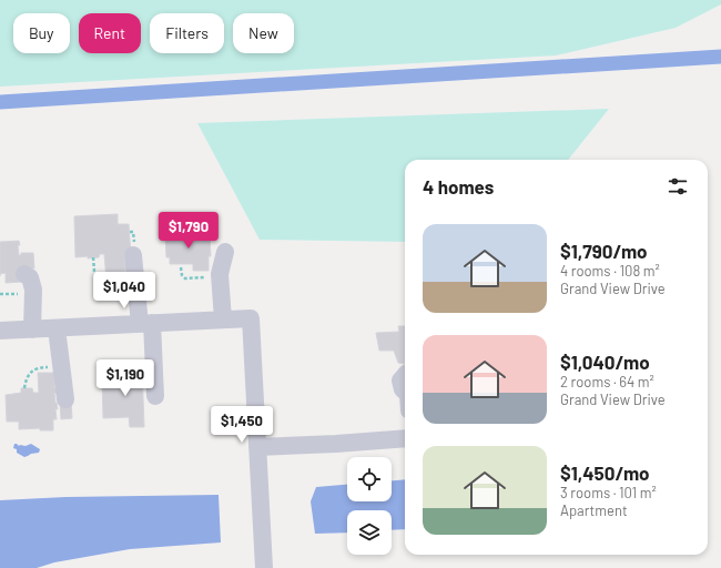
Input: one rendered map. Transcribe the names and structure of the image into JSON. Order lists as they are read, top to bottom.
{
  "page": {
    "chip": [
      "Buy",
      "Rent",
      "Filters",
      "New"
    ],
    "heading": "4 homes",
    "price": [
      "$1,790",
      "$1,040",
      "$1,190",
      "$1,450"
    ],
    "list": [
      {
        "name": "$1,790/mo",
        "note": "4 rooms · 108 m² · Grand View Drive"
      },
      {
        "name": "$1,040/mo",
        "note": "2 rooms · 64 m² · Grand View Drive"
      },
      {
        "name": "$1,450/mo",
        "note": "3 rooms · 101 m² · Apartment"
      }
    ]
  }
}
